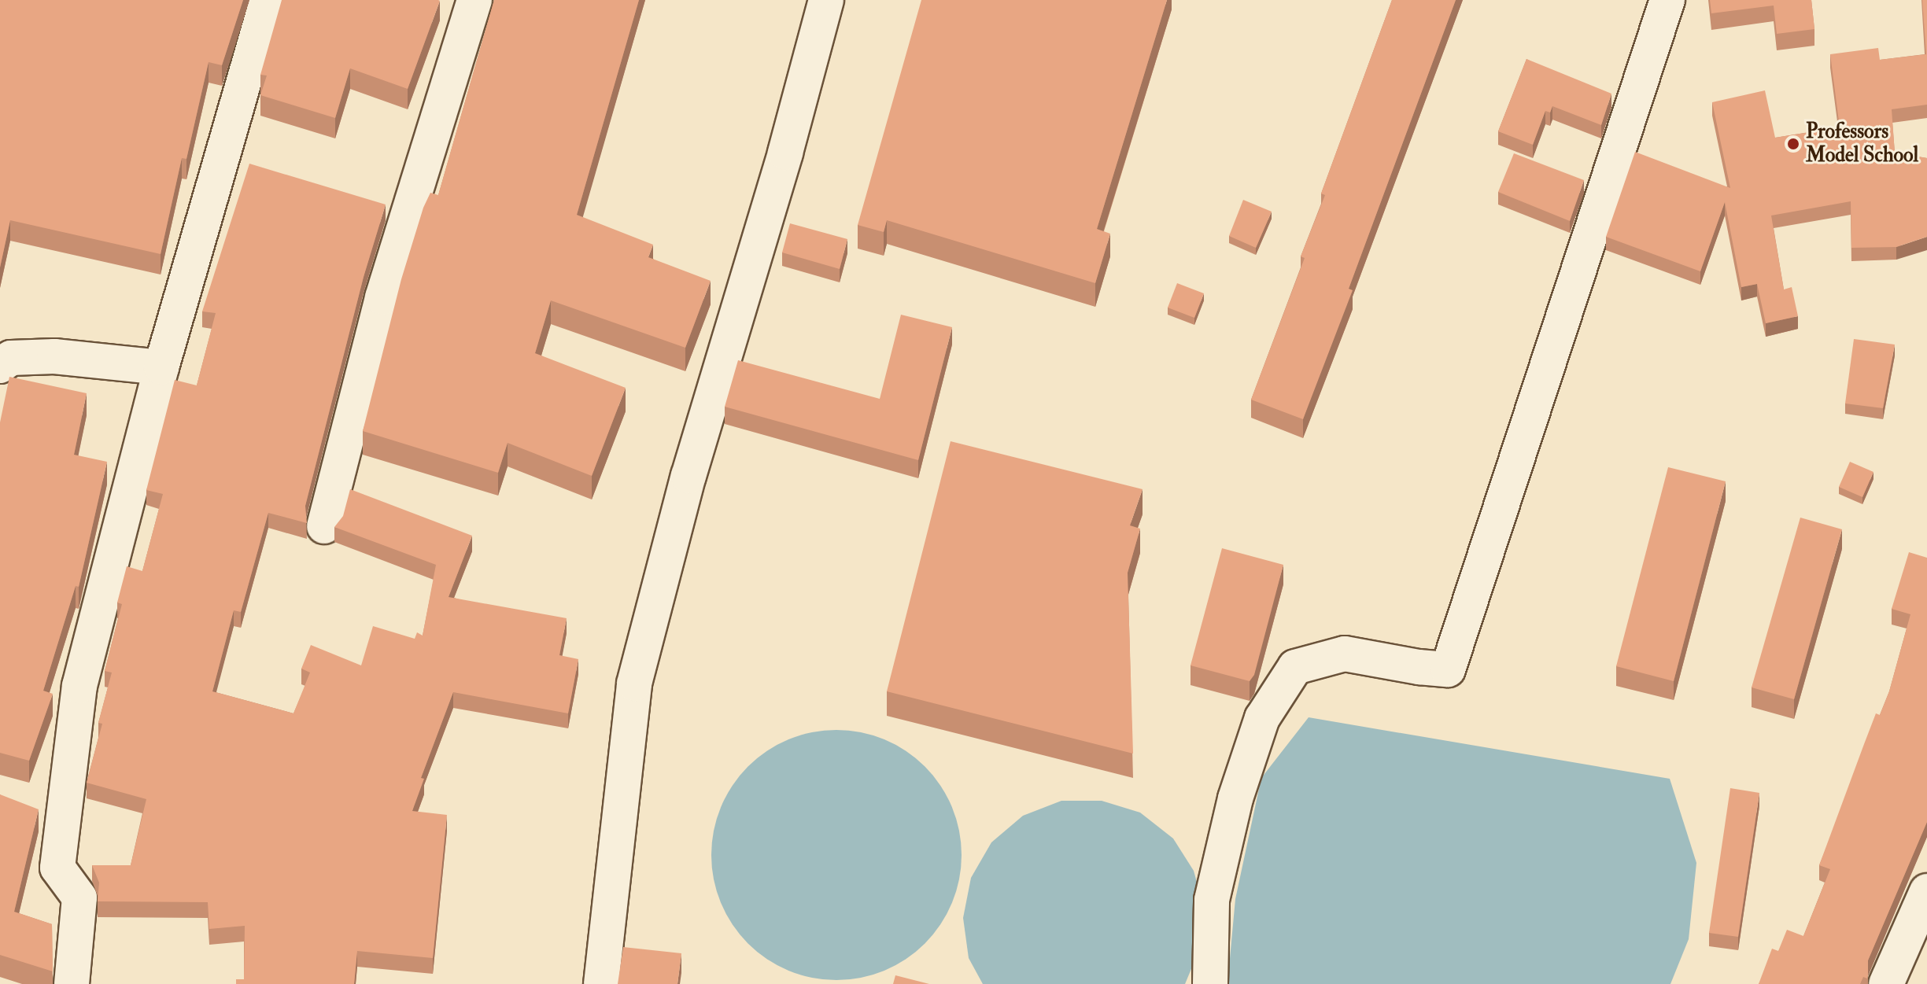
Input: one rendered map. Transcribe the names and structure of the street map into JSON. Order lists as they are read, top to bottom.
{
  "places": ["Professors Model School"]
}
